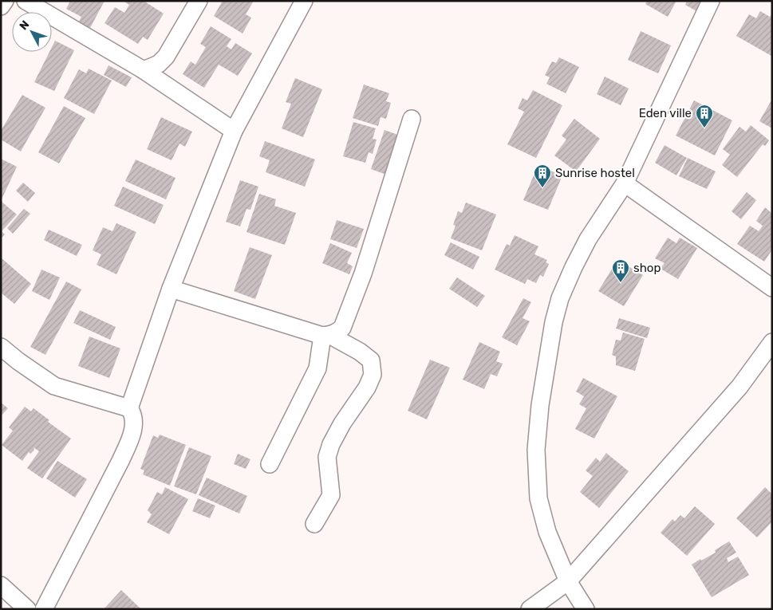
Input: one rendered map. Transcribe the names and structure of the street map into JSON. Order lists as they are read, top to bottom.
{
  "places": {
    "building": ["Eden ville", "Sunrise hostel", "shop"]
  },
  "north": "top left"
}
